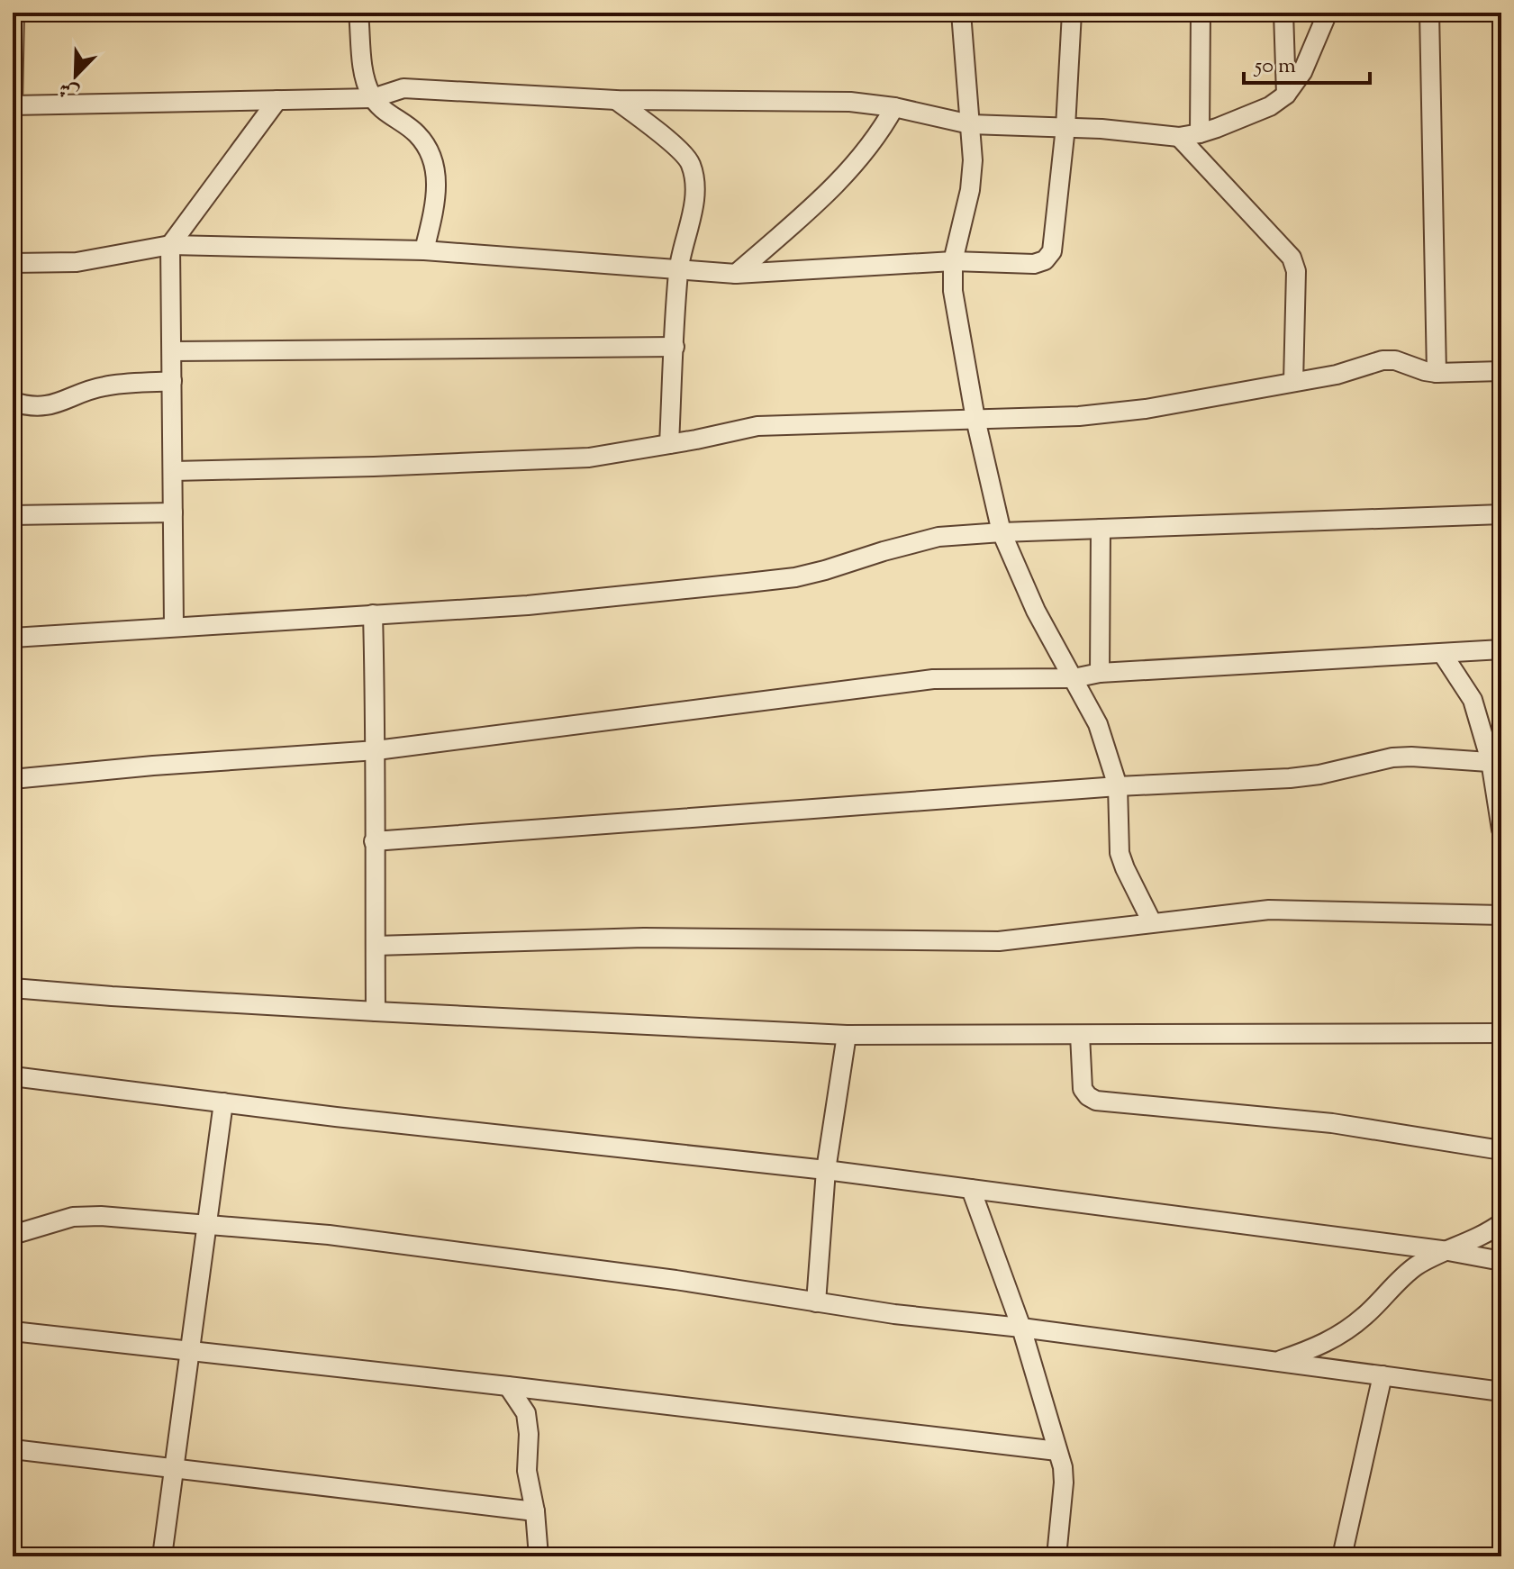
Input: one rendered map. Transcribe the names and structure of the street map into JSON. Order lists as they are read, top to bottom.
{
  "scale_bar": "50 m",
  "north": "bottom left"
}
